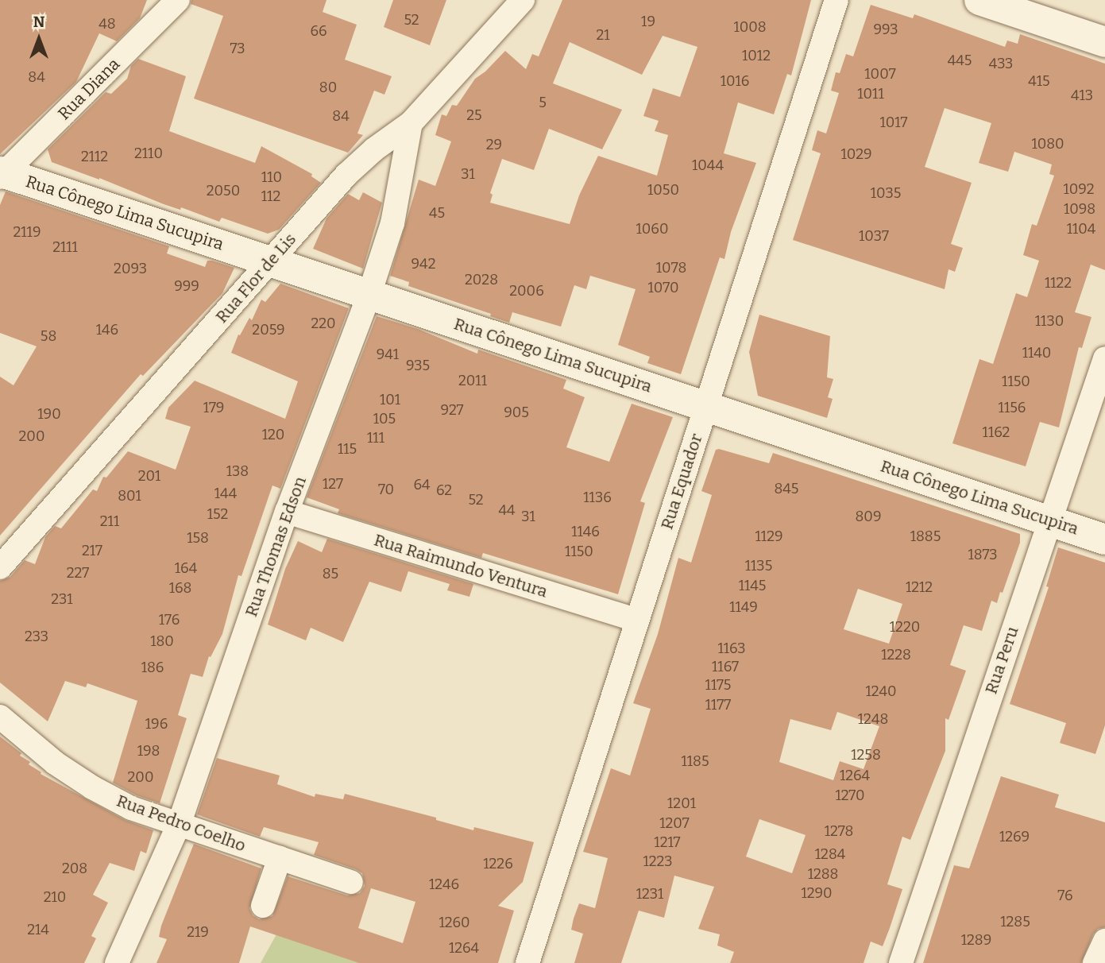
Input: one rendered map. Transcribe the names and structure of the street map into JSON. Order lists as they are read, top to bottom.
{
  "streets": {
    "street": [
      "Rua Diana",
      "Rua Cônego Lima Sucupira",
      "Rua Flor de Lis",
      "Rua Equador",
      "Rua Thomas Edson",
      "Rua Raimundo Ventura",
      "Rua Peru",
      "Rua Pedro Coelho"
    ]
  },
  "crossings": [
    ["Rua Diana", "Rua Cônego Lima Sucupira"],
    ["Rua Cônego Lima Sucupira", "Rua Flor de Lis"],
    ["Rua Cônego Lima Sucupira", "Rua Equador"],
    ["Rua Cônego Lima Sucupira", "Rua Thomas Edson"],
    ["Rua Cônego Lima Sucupira", "Rua Peru"],
    ["Rua Flor de Lis", "Rua Thomas Edson"],
    ["Rua Equador", "Rua Raimundo Ventura"],
    ["Rua Thomas Edson", "Rua Raimundo Ventura"],
    ["Rua Thomas Edson", "Rua Pedro Coelho"]
  ],
  "house_numbers": [
    "52",
    "19",
    "48",
    "1008",
    "993",
    "66",
    "21",
    "73",
    "1012",
    "445",
    "433",
    "1007",
    "84",
    "1016",
    "415",
    "80",
    "1011",
    "413",
    "5",
    "25",
    "84",
    "1017",
    "1080",
    "29",
    "2110",
    "1029",
    "2112",
    "1044",
    "31",
    "110",
    "1092",
    "1050",
    "2050",
    "1035",
    "112",
    "1098",
    "45",
    "1060",
    "1104",
    "2119",
    "1037",
    "2111",
    "942",
    "1078",
    "2093",
    "2028",
    "1122",
    "999",
    "1070",
    "2006",
    "1130",
    "220",
    "146",
    "2059",
    "58",
    "1140",
    "941",
    "935",
    "2011",
    "1150",
    "101",
    "179",
    "1156",
    "927",
    "905",
    "190",
    "105",
    "1162",
    "120",
    "200",
    "111",
    "115",
    "138",
    "201",
    "127",
    "64",
    "845",
    "70",
    "62",
    "144",
    "801",
    "1136",
    "52",
    "44",
    "152",
    "31",
    "809",
    "211",
    "1146",
    "1129",
    "1885",
    "158",
    "217",
    "1150",
    "1873",
    "1135",
    "164",
    "227",
    "85",
    "1145",
    "1212",
    "168",
    "231",
    "1149",
    "176",
    "1220",
    "233",
    "180",
    "1163",
    "1228",
    "1167",
    "186",
    "1175",
    "1240",
    "1177",
    "1248",
    "196",
    "198",
    "1258",
    "1185",
    "1264",
    "200",
    "1270",
    "1201",
    "1207",
    "1278",
    "1269",
    "1217",
    "1284",
    "1223",
    "1226",
    "208",
    "1288",
    "1246",
    "1290",
    "1231",
    "76",
    "210",
    "1285",
    "1260",
    "214",
    "219",
    "1289",
    "1264"
  ],
  "north": "top"
}
